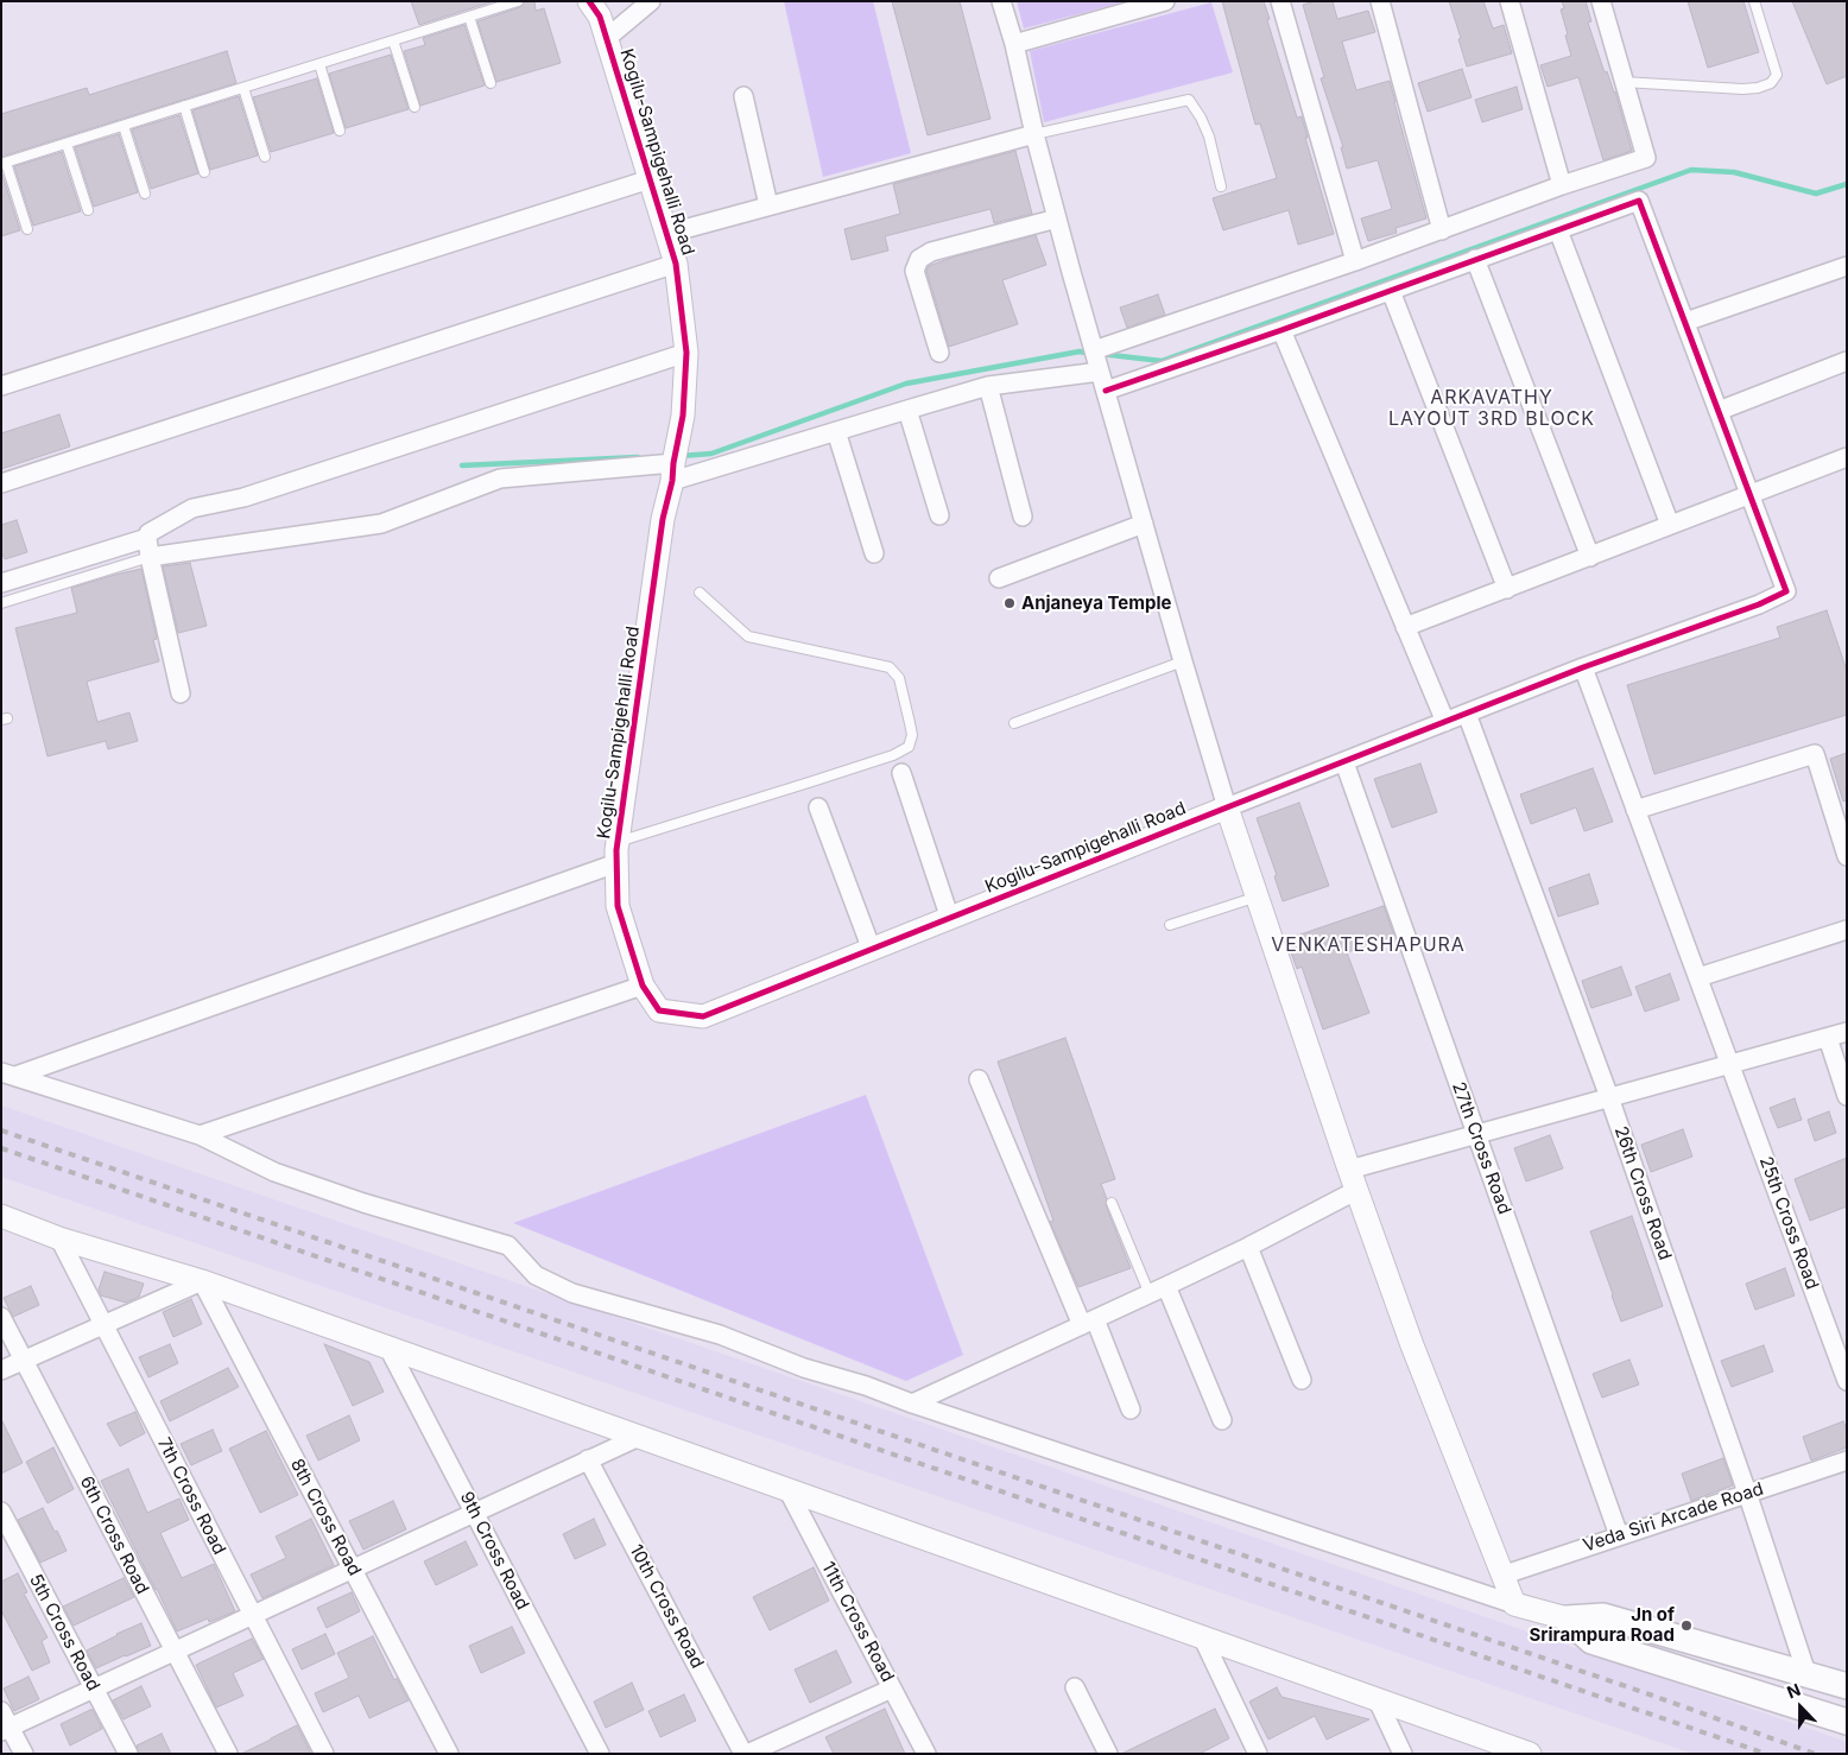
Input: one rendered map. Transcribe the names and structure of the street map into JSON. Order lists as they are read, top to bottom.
{
  "streets": {
    "street": [
      "Kogilu-Sampigehalli Road",
      "27th Cross Road",
      "26th Cross Road",
      "25th Cross Road",
      "7th Cross Road",
      "8th Cross Road",
      "Veda Siri Arcade Road",
      "6th Cross Road",
      "9th Cross Road",
      "10th Cross Road",
      "11th Cross Road",
      "5th Cross Road"
    ]
  },
  "crossings": [
    ["27th Cross Road", "Veda Siri Arcade Road"],
    ["26th Cross Road", "Veda Siri Arcade Road"]
  ],
  "districts": ["ARKAVATHY LAYOUT 3RD BLOCK", "VENKATESHAPURA"],
  "places": ["Anjaneya Temple", "Jn of Srirampura Road"],
  "north": "top"
}
